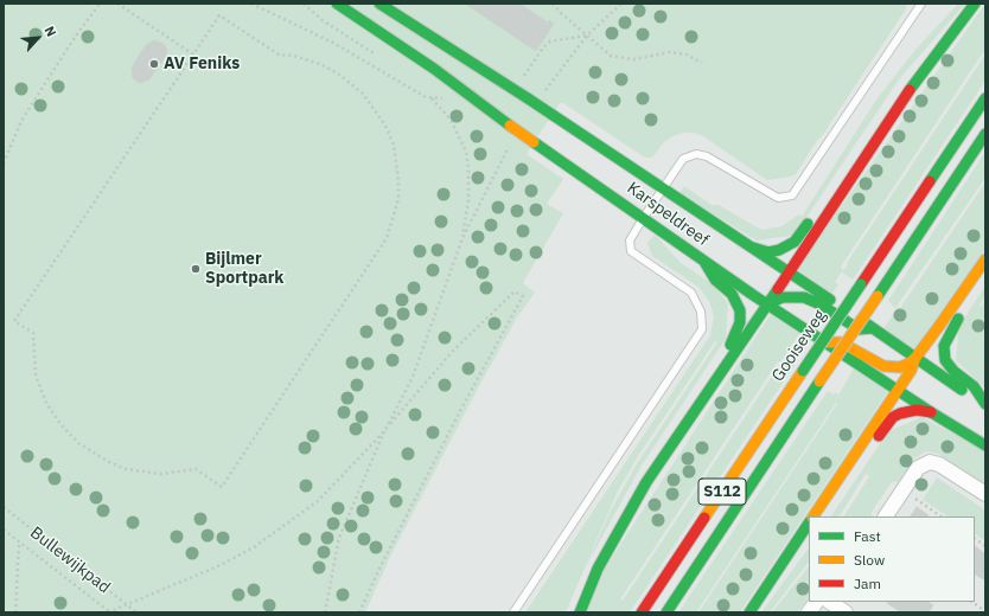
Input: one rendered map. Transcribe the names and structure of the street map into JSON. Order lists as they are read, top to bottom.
{
  "streets": {
    "main road": ["Karspeldreef", "Gooiseweg", "S112"],
    "path": ["Bullewijkpad"]
  },
  "places": ["AV Feniks", "Bijlmer Sportpark"],
  "legend": ["Fast", "Slow", "Jam"],
  "north": "top right"
}
